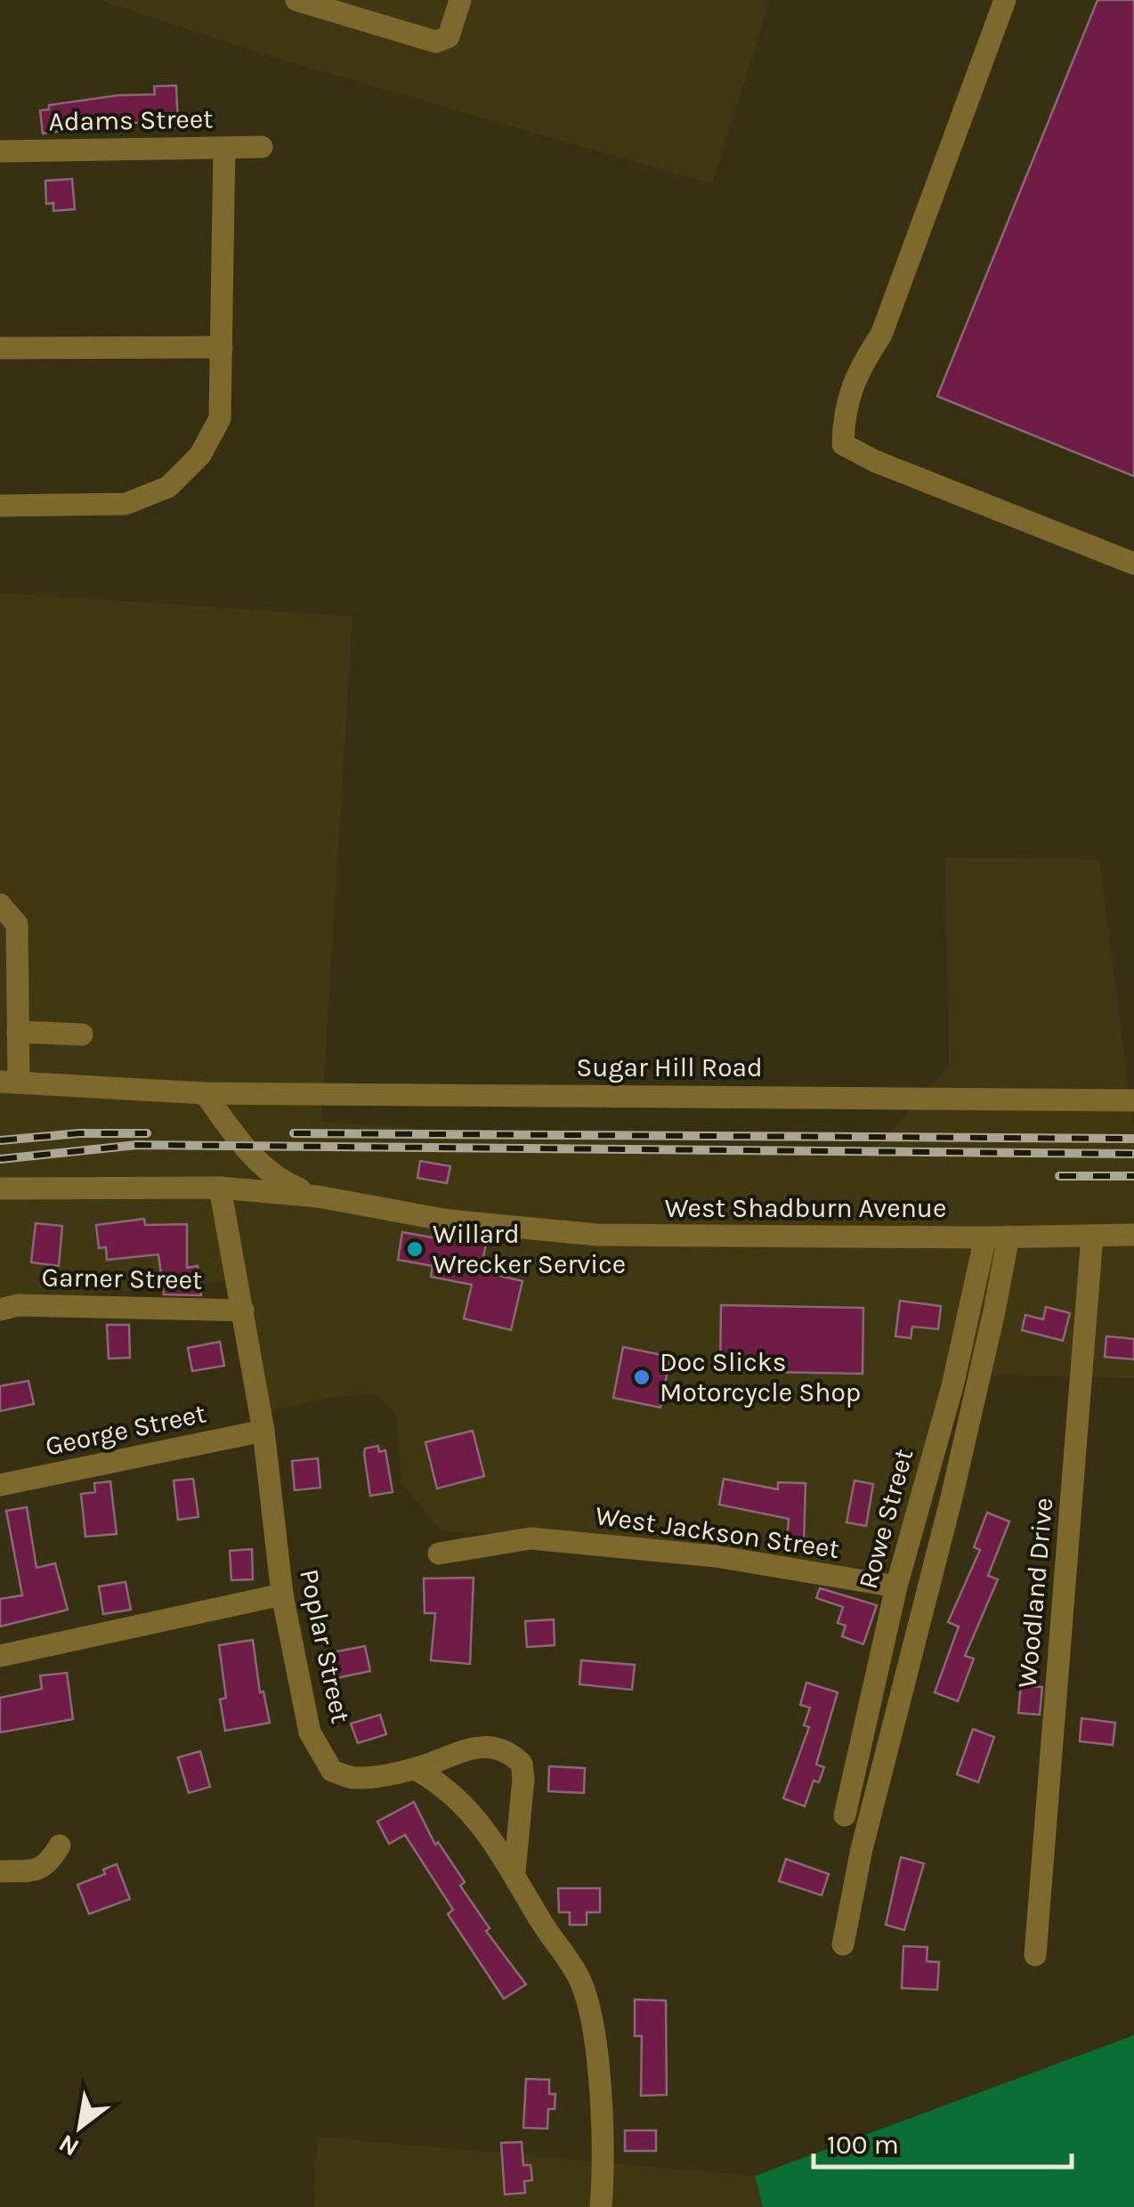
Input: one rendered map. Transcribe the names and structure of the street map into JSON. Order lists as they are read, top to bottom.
{
  "streets": {
    "street": [
      "Adams Street",
      "Sugar Hill Road",
      "West Shadburn Avenue",
      "Garner Street",
      "George Street",
      "Rowe Street",
      "West Jackson Street",
      "Woodland Drive",
      "Poplar Street"
    ]
  },
  "crossings": [
    ["West Shadburn Avenue", "Rowe Street"],
    ["West Shadburn Avenue", "Woodland Drive"],
    ["West Shadburn Avenue", "Poplar Street"],
    ["Garner Street", "Poplar Street"],
    ["George Street", "Poplar Street"],
    ["Rowe Street", "West Jackson Street"]
  ],
  "places": ["Willard Wrecker Service", "Doc Slicks Motorcycle Shop"],
  "scale_bar": "100 m",
  "north": "bottom left"
}
